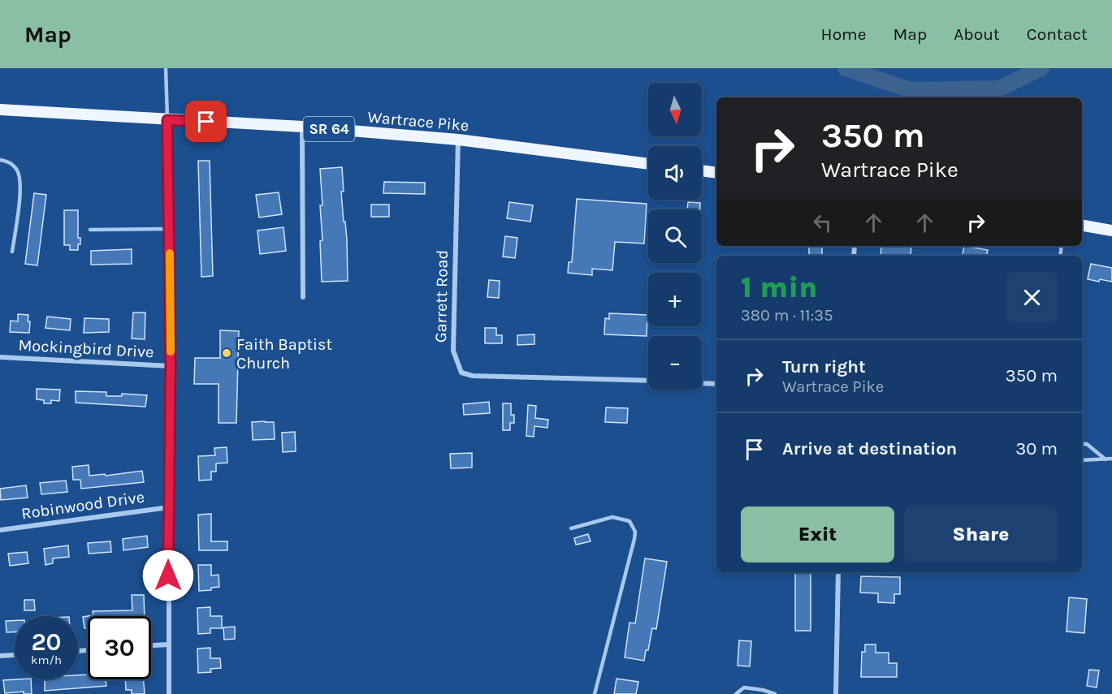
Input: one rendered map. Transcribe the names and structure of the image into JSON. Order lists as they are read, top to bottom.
{
  "streets": {
    "main road": ["Wartrace Pike", "SR 64"],
    "street": ["Garrett Road", "Mockingbird Drive", "Robinwood Drive"]
  },
  "crossings": [
    ["Wartrace Pike", "Garrett Road"]
  ],
  "places": ["Faith Baptist Church"],
  "north": "bottom",
  "page": {
    "header": "Map",
    "nav": [
      "Home",
      "Map",
      "About",
      "Contact"
    ],
    "map_buttons": ["+", "−"],
    "turn": ["350 m", "Wartrace Pike"],
    "heading": ["1 min", "380 m · 11:35"],
    "list": [
      {
        "name": "Turn right",
        "note": "Wartrace Pike",
        "value": "350 m"
      },
      {
        "name": "Arrive at destination",
        "value": "30 m"
      }
    ],
    "buttons": ["Exit", "Share"],
    "speed": "20 km/h",
    "limit": "30"
  }
}
